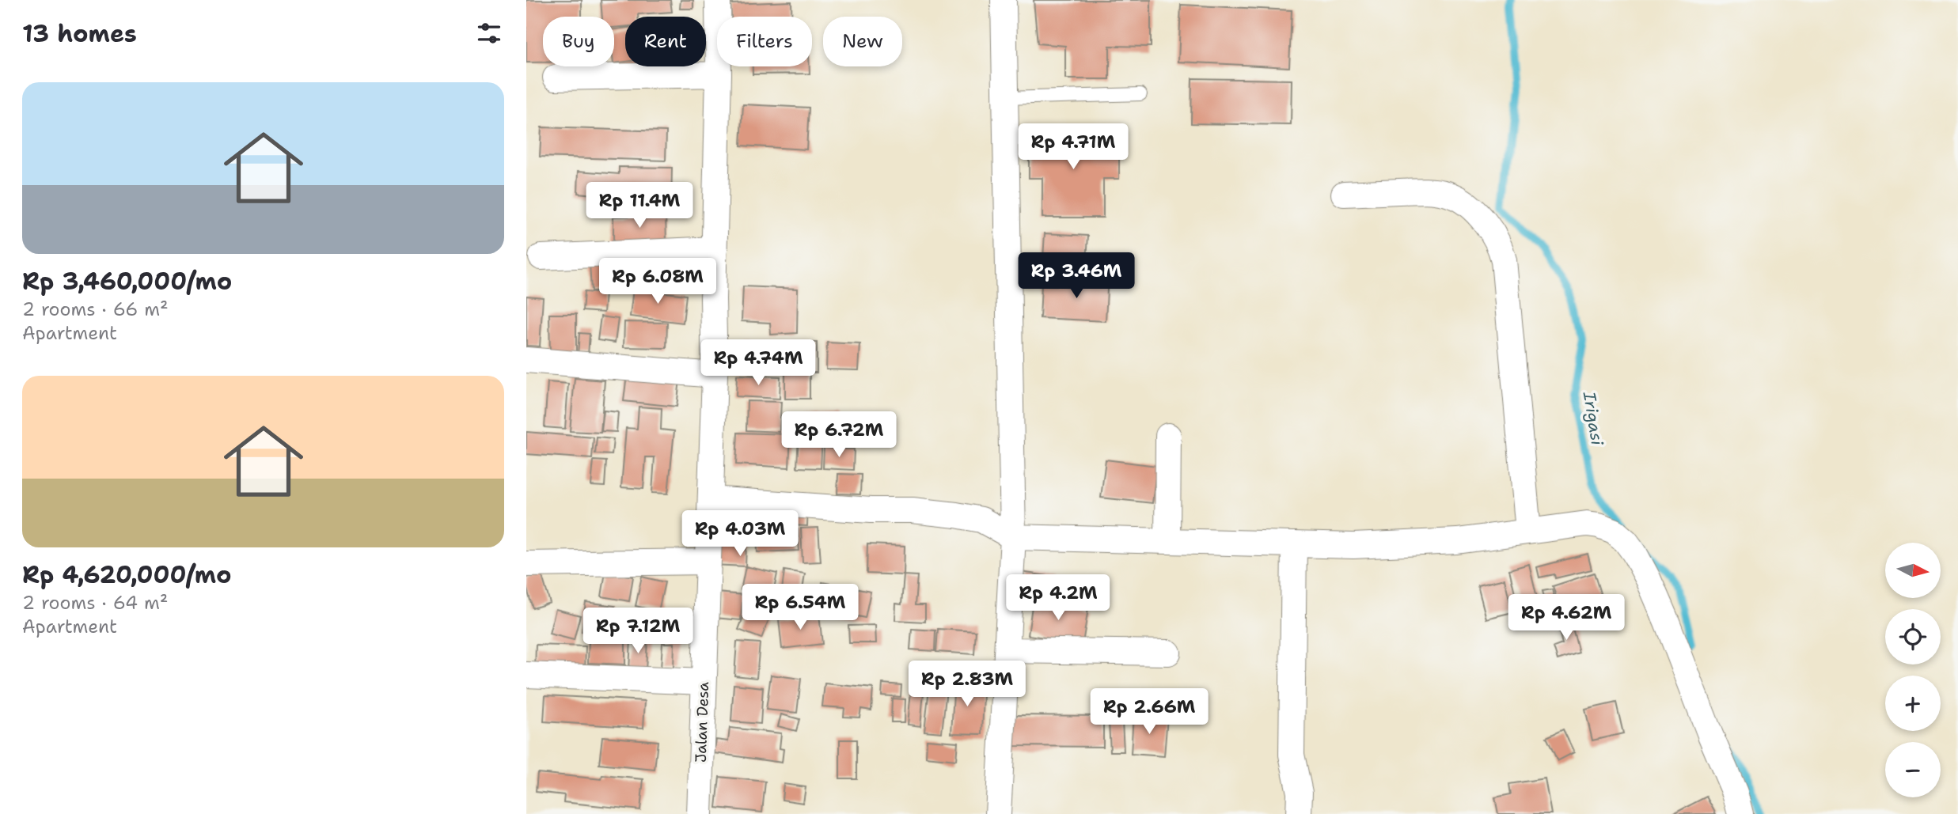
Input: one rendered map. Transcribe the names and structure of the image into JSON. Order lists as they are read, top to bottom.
{
  "streets": {
    "street": ["Jalan Desa"]
  },
  "water": ["Irigasi"],
  "north": "right",
  "page": {
    "heading": "13 homes",
    "chip": [
      "Buy",
      "Rent",
      "Filters",
      "New"
    ],
    "list": [
      {
        "name": "Rp 3,460,000/mo",
        "note": "2 rooms · 66 m² · Apartment"
      },
      {
        "name": "Rp 4,620,000/mo",
        "note": "2 rooms · 64 m² · Apartment"
      }
    ],
    "price": [
      "Rp 4.71M",
      "Rp 11.4M",
      "Rp 3.46M",
      "Rp 6.08M",
      "Rp 4.74M",
      "Rp 6.72M",
      "Rp 4.03M",
      "Rp 4.2M",
      "Rp 6.54M",
      "Rp 4.62M",
      "Rp 7.12M",
      "Rp 2.83M",
      "Rp 2.66M"
    ],
    "map_buttons": ["+", "−"]
  }
}
